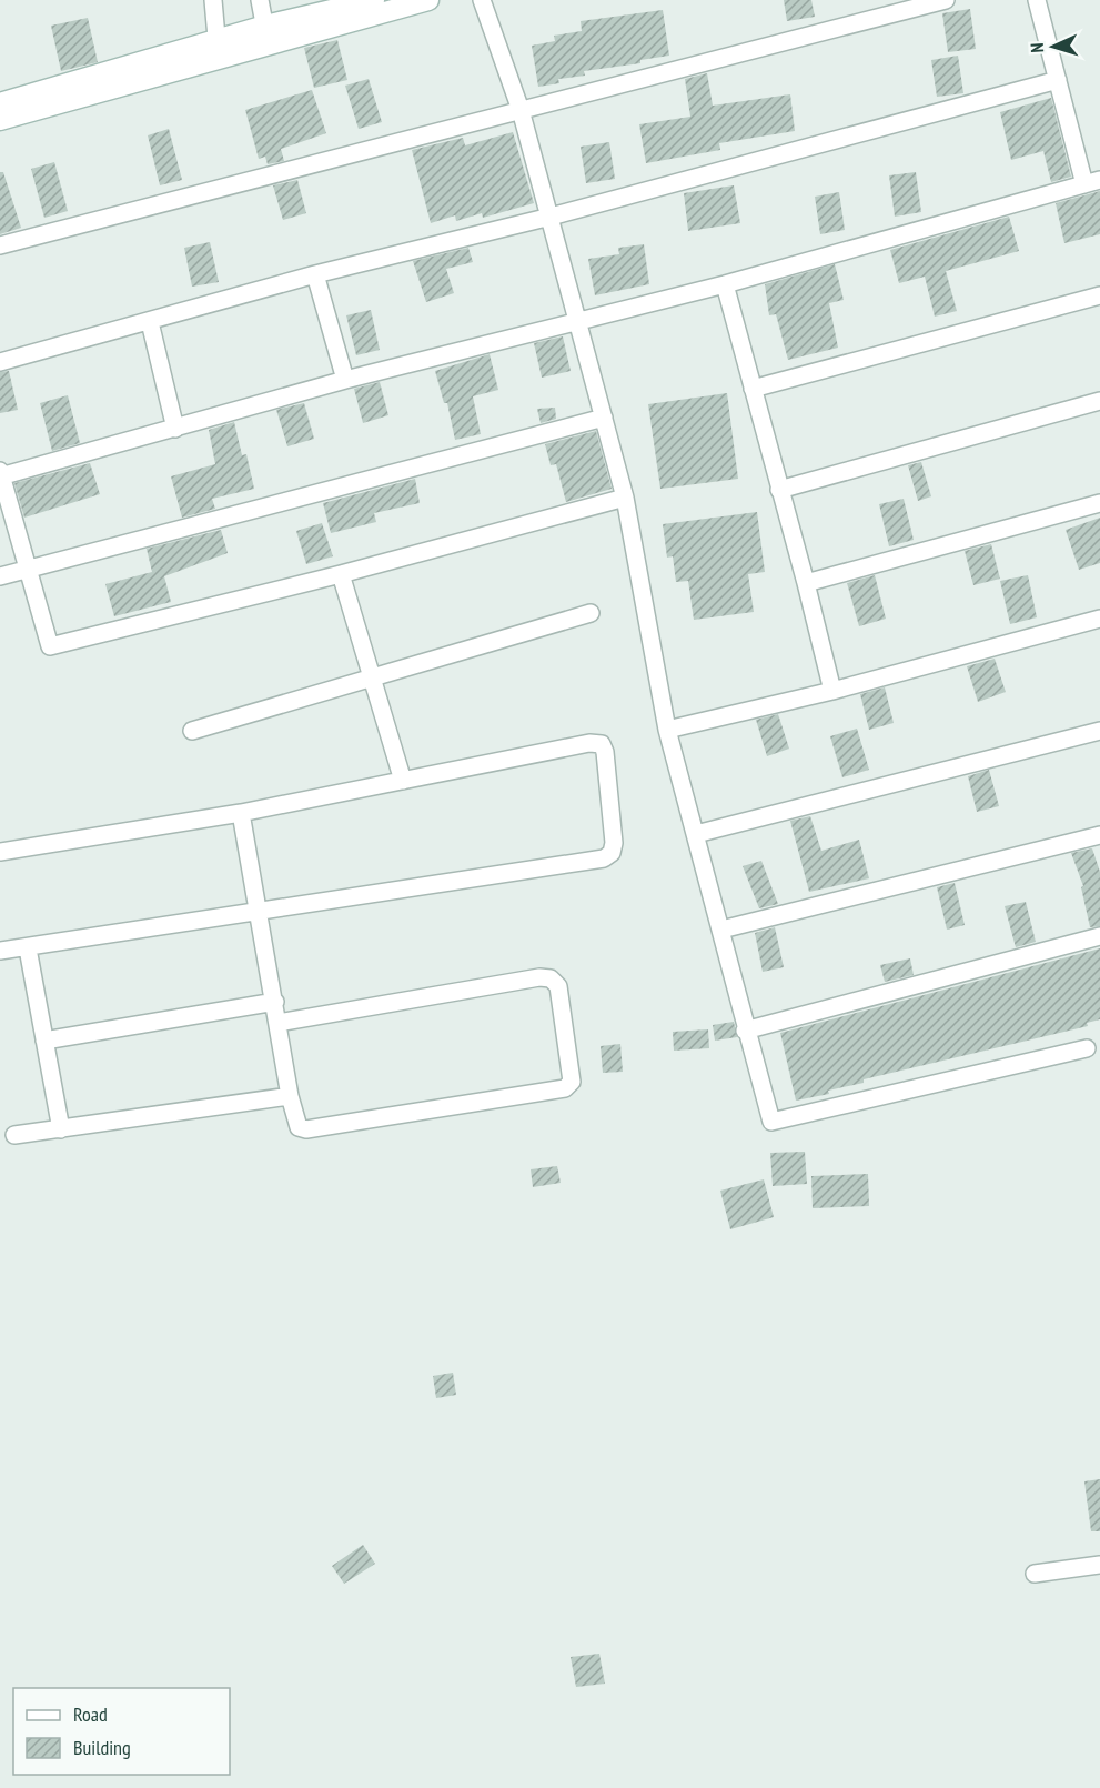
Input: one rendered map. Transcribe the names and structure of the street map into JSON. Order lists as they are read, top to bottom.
{
  "legend": ["Road", "Building"],
  "north": "left"
}
